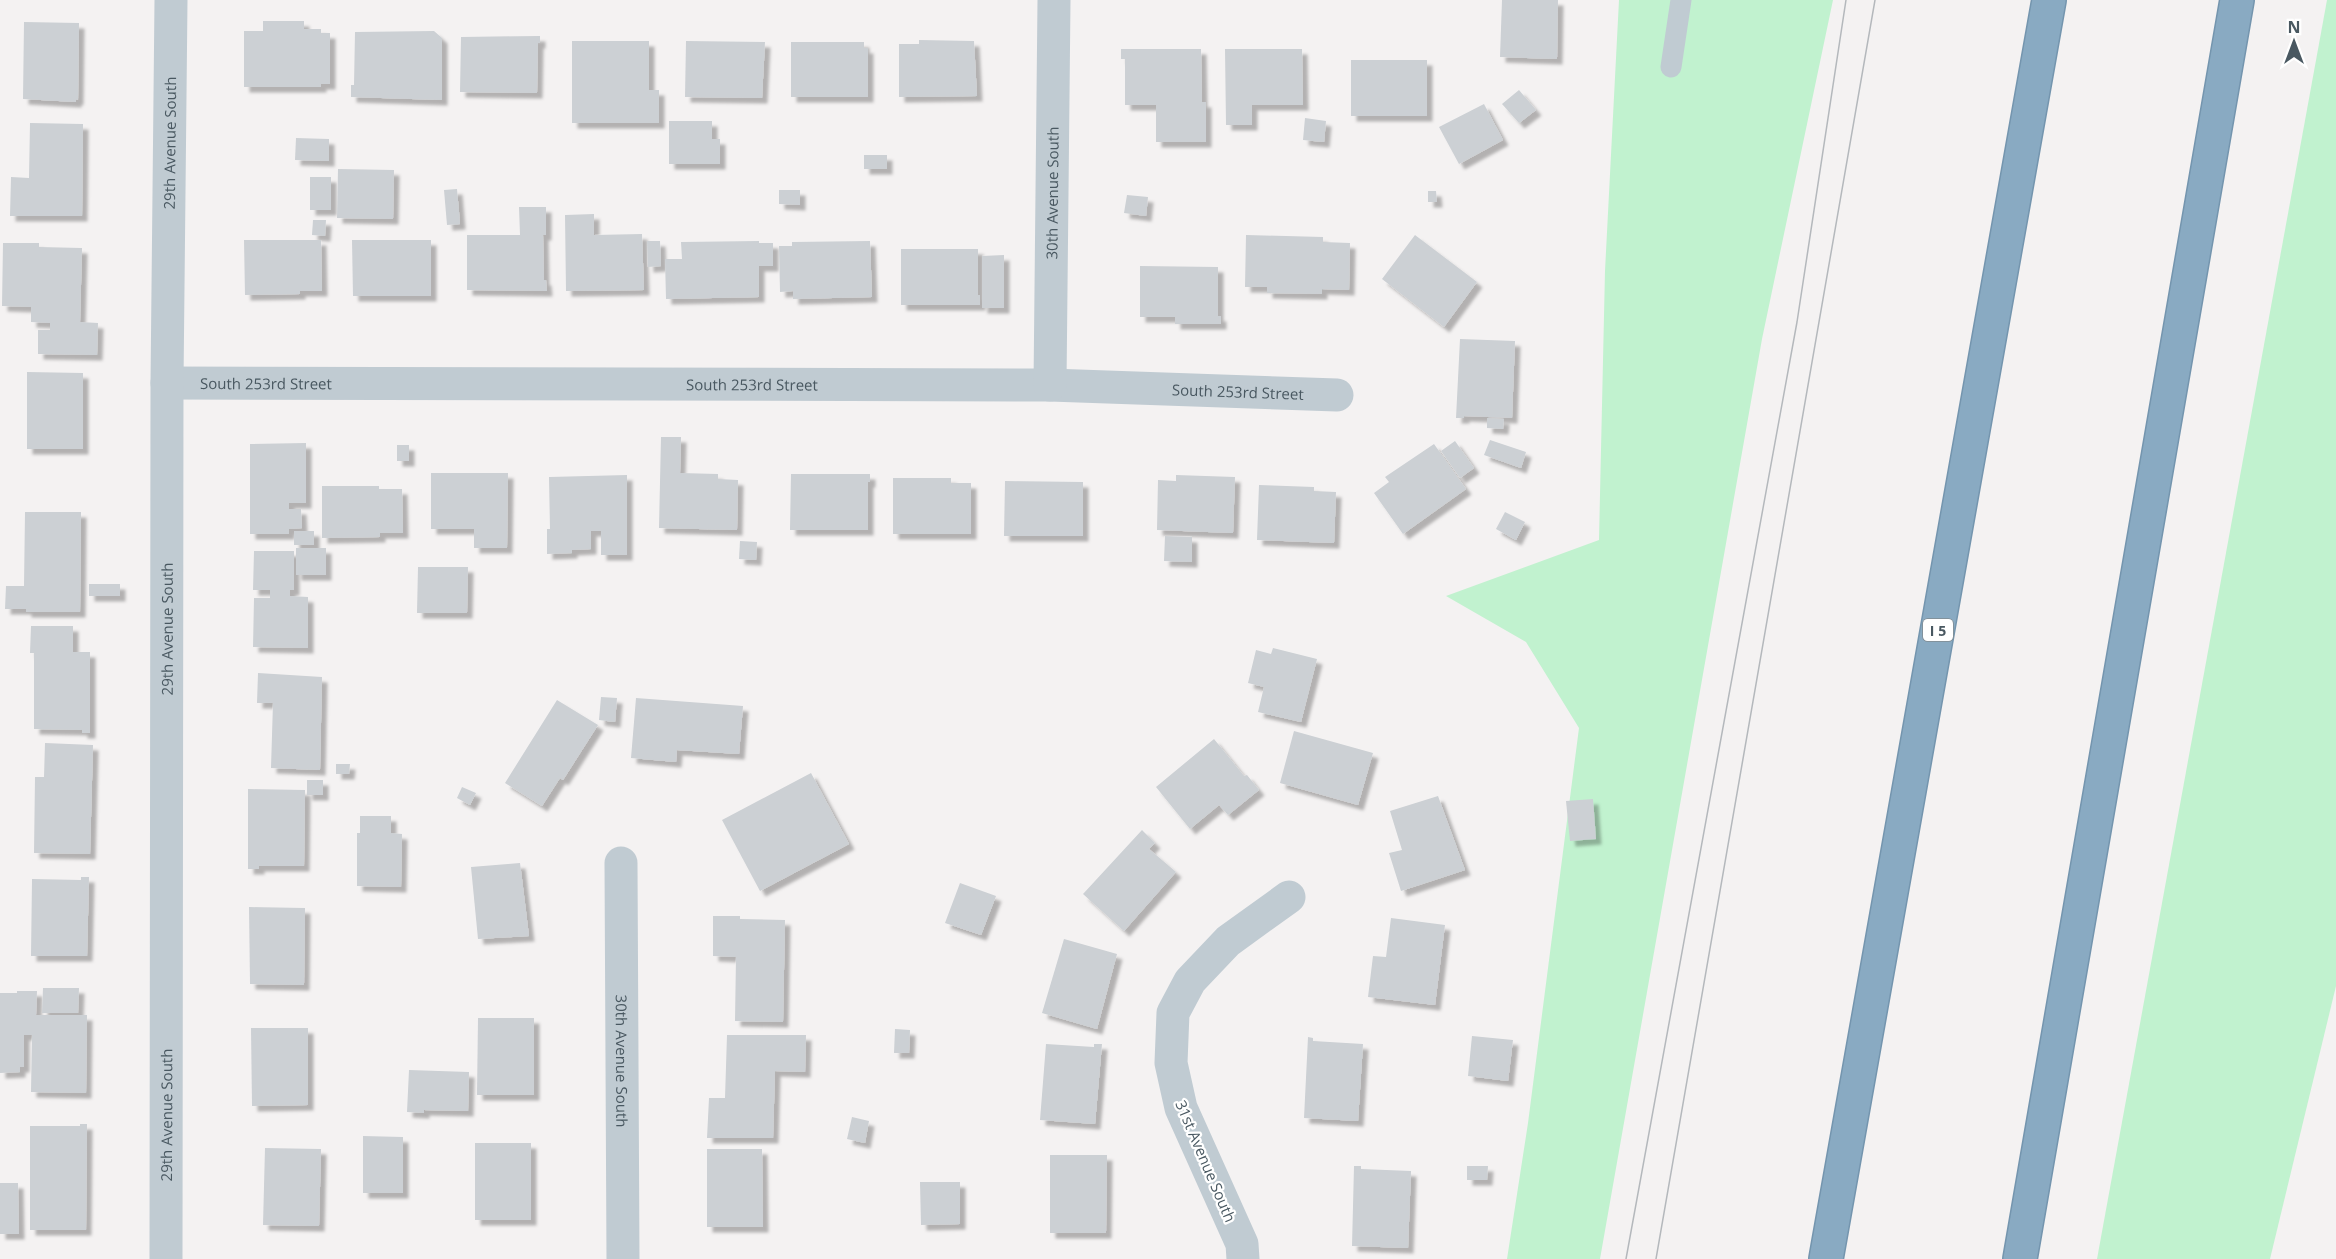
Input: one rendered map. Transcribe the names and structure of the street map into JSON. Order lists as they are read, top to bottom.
{
  "streets": {
    "highway": ["I 5"],
    "street": [
      "29th Avenue South",
      "30th Avenue South",
      "South 253rd Street",
      "31st Avenue South"
    ]
  },
  "crossings": [
    ["29th Avenue South", "South 253rd Street"],
    ["30th Avenue South", "South 253rd Street"]
  ],
  "north": "top"
}
